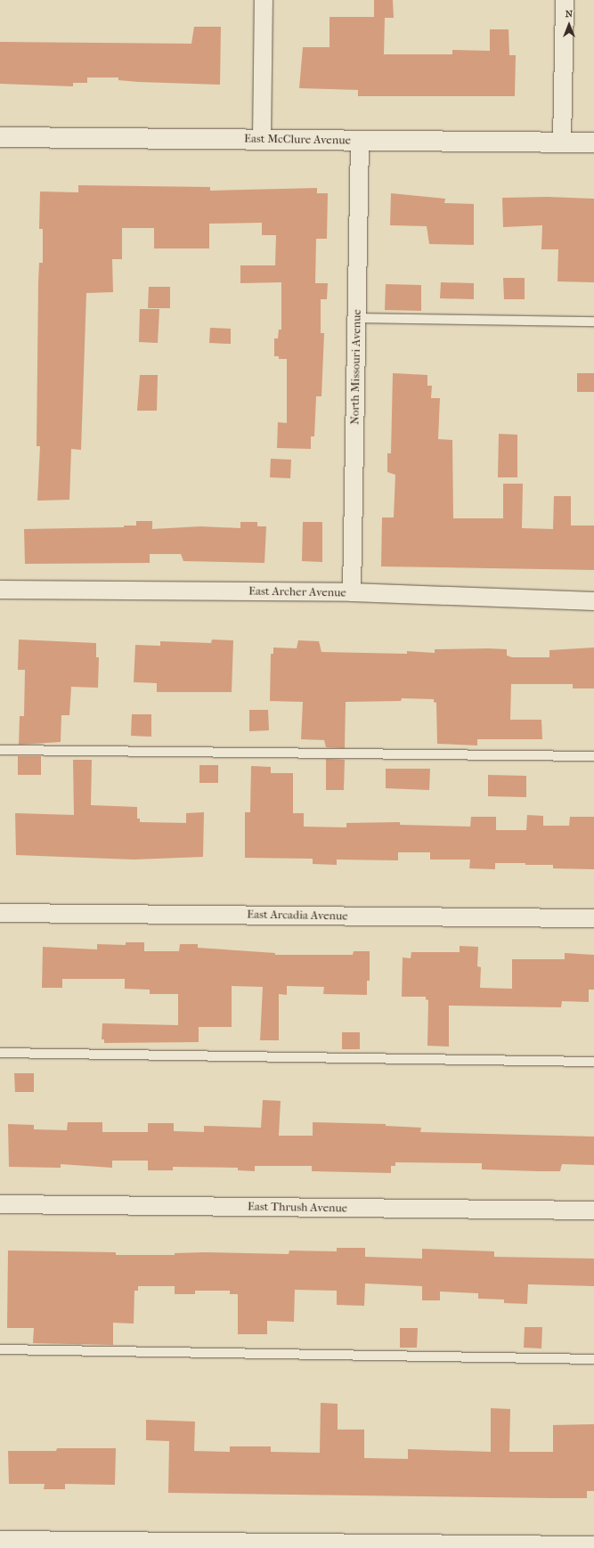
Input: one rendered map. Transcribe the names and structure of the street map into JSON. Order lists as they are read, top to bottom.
{
  "streets": {
    "street": [
      "East McClure Avenue",
      "North Missouri Avenue",
      "East Archer Avenue",
      "East Arcadia Avenue",
      "East Thrush Avenue"
    ]
  },
  "crossings": [
    ["East McClure Avenue", "North Missouri Avenue"],
    ["North Missouri Avenue", "East Archer Avenue"]
  ],
  "north": "top"
}
